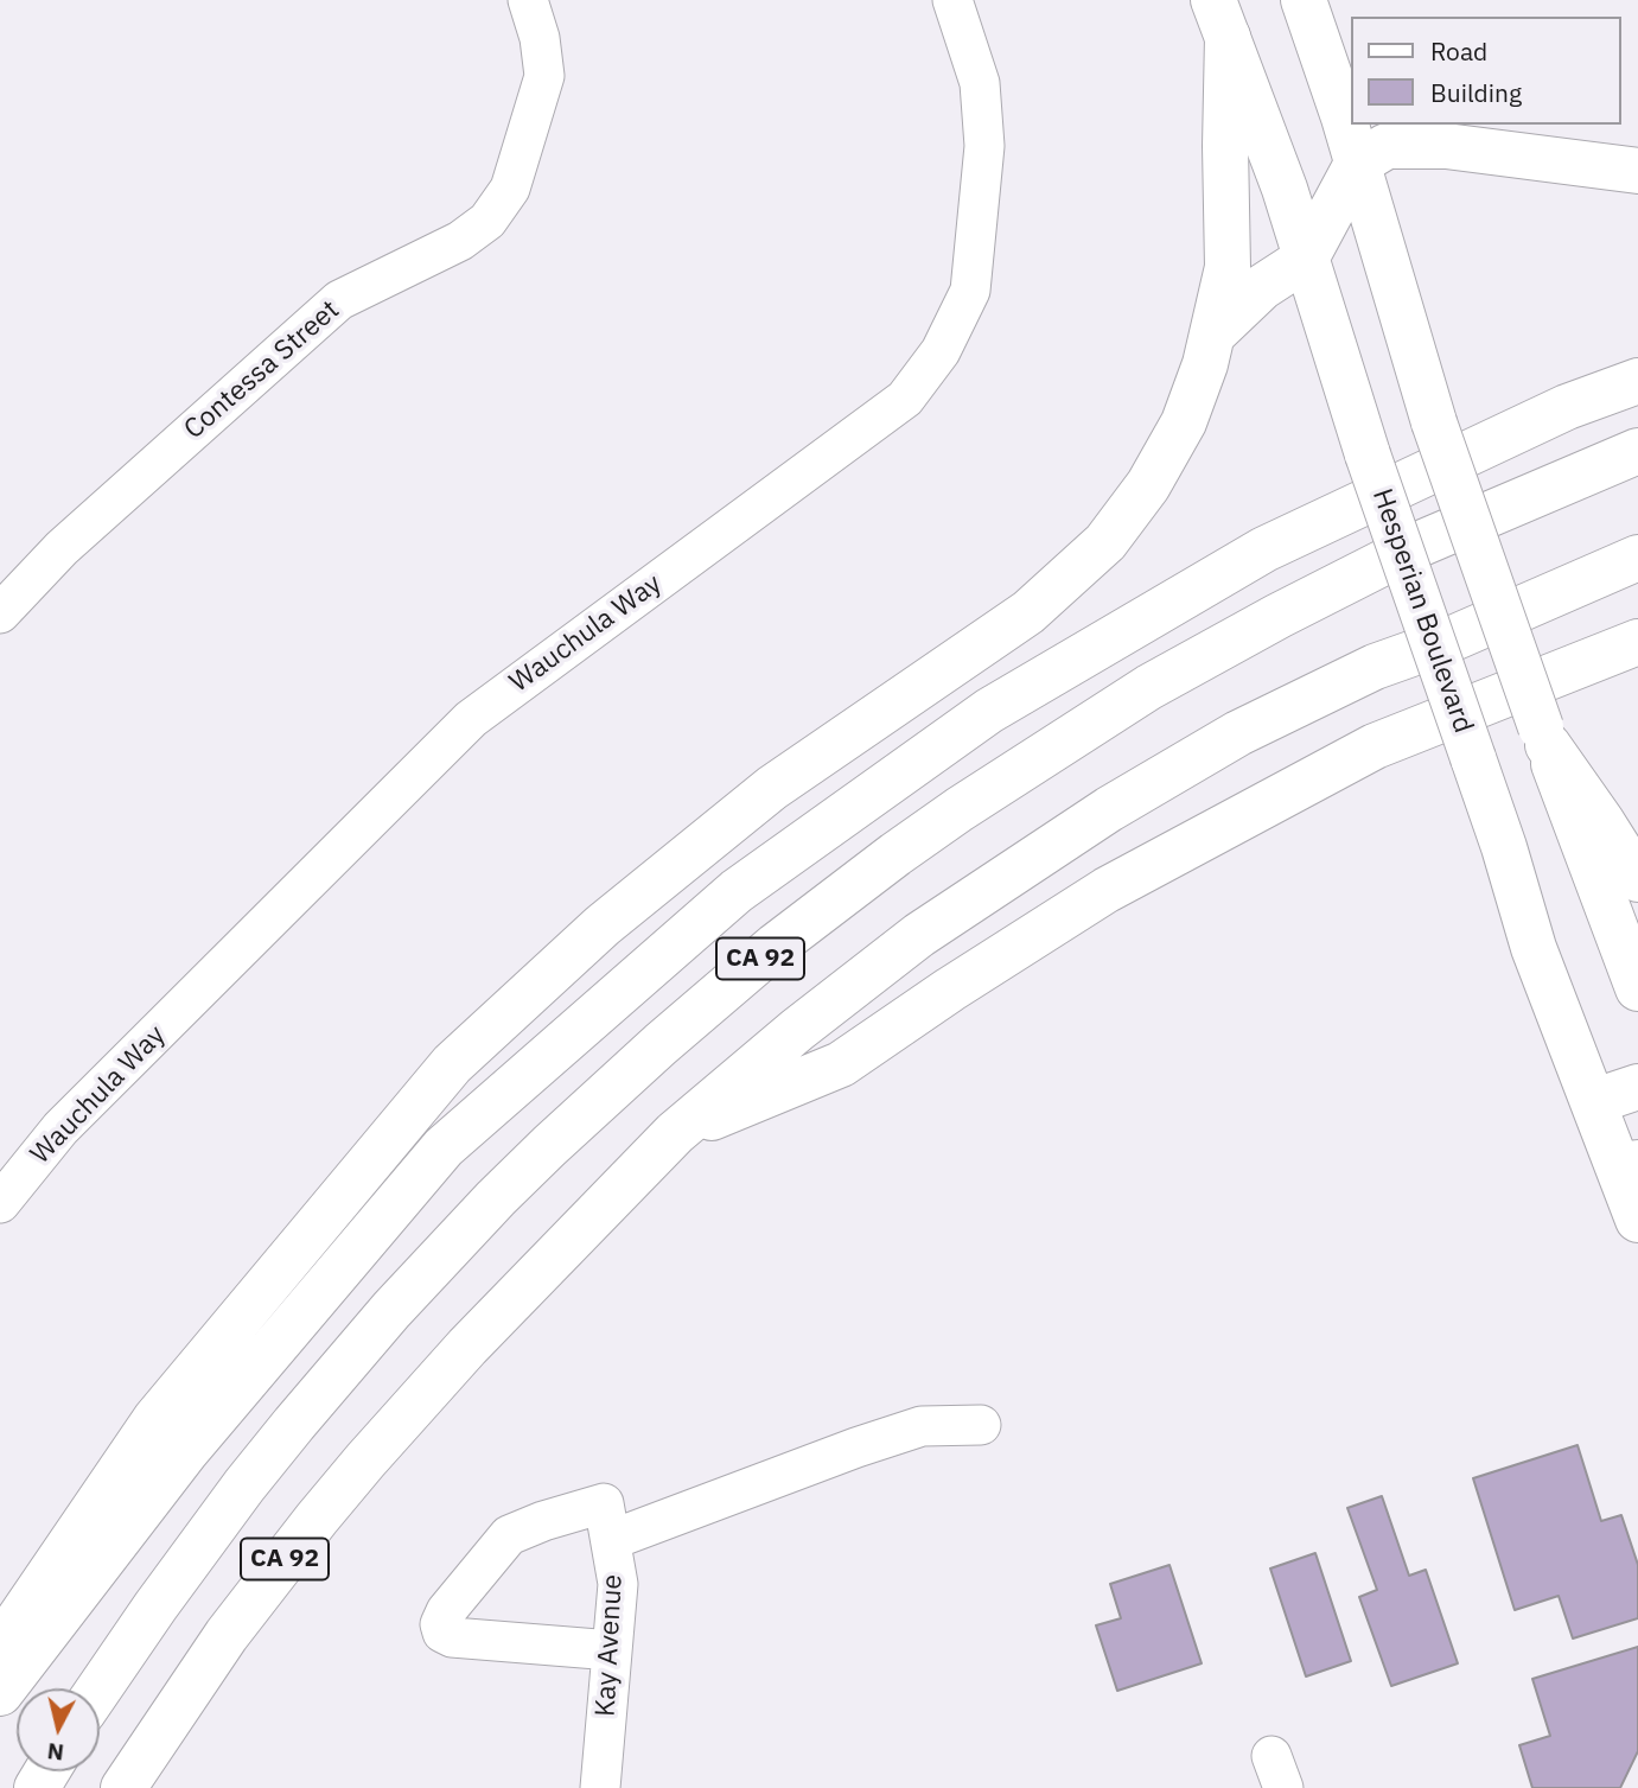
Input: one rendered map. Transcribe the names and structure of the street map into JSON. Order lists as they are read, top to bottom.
{
  "streets": {
    "main road": ["Hesperian Boulevard", "CA 92"],
    "street": ["Contessa Street", "Wauchula Way", "Kay Avenue"]
  },
  "legend": ["Road", "Building"],
  "north": "bottom"
}
